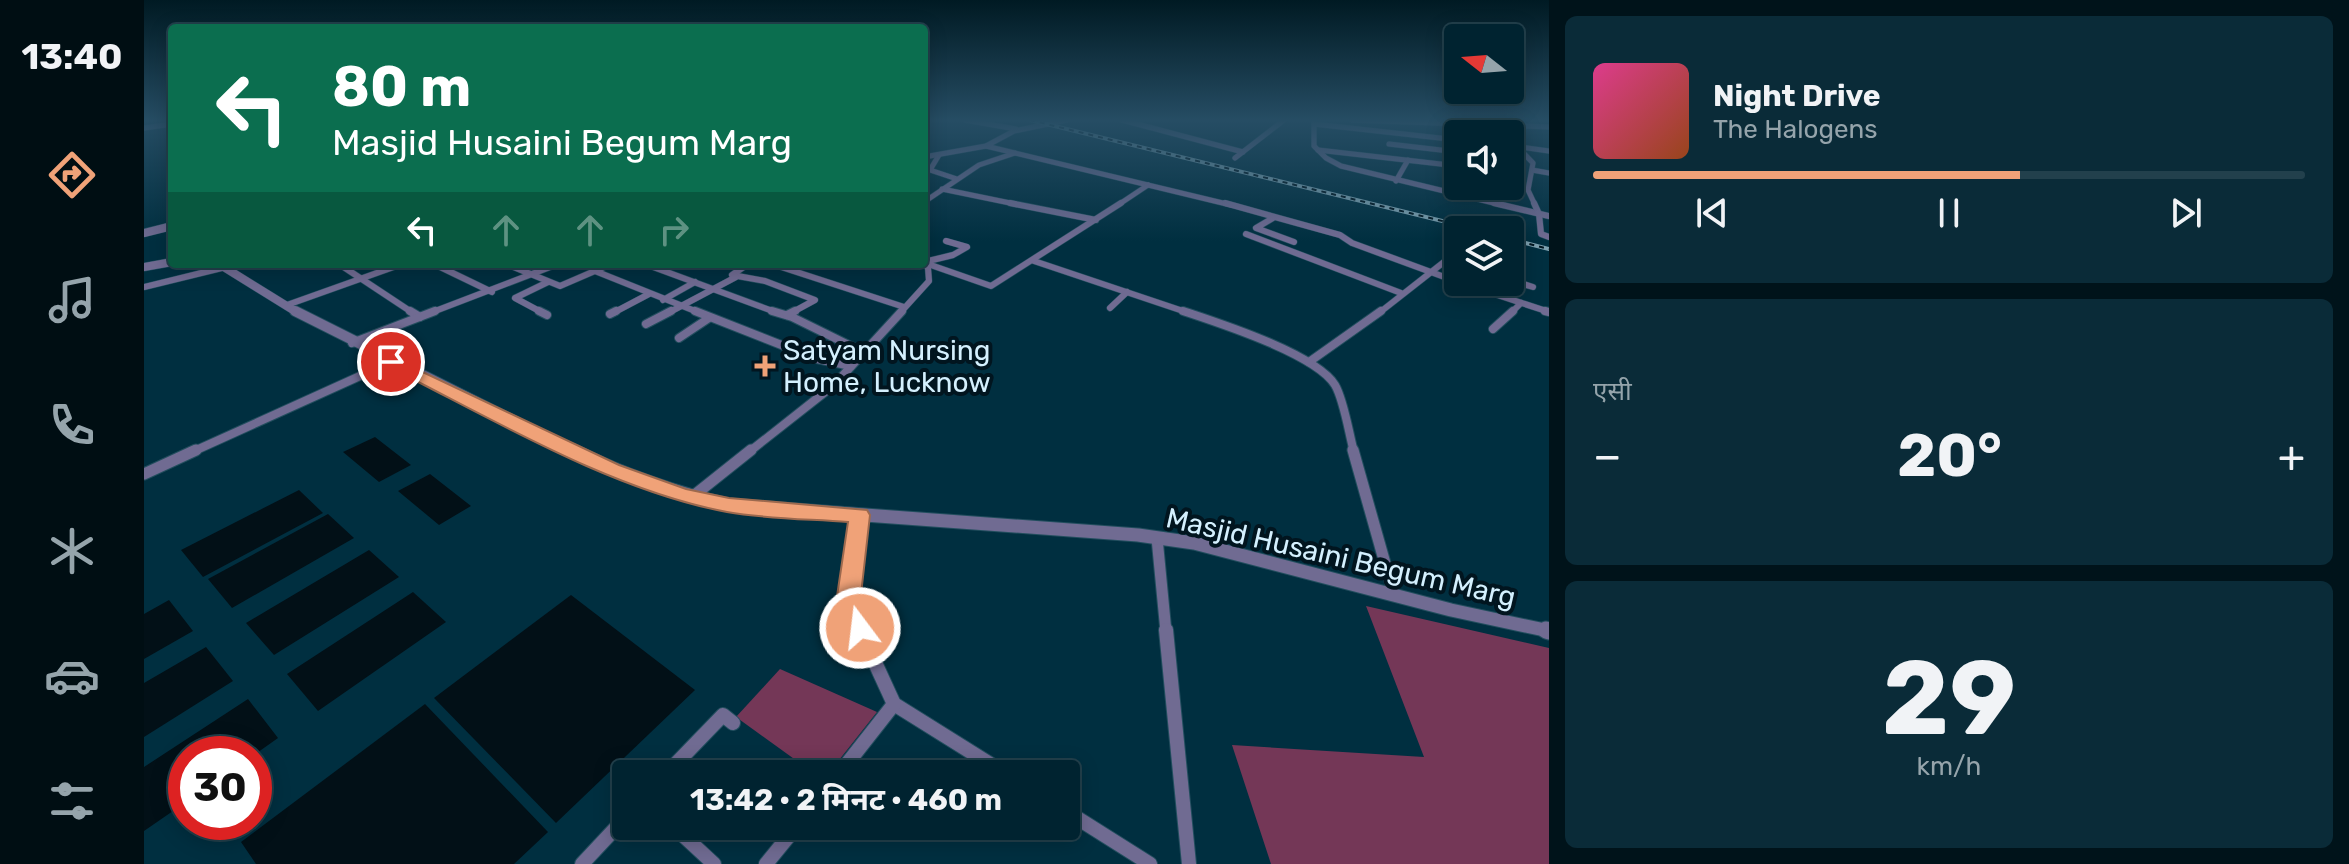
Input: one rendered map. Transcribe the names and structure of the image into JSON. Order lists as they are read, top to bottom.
{
  "streets": {
    "street": ["Masjid Husaini Begum Marg"]
  },
  "places": {
    "health": ["Satyam Nursing Home, Lucknow"]
  },
  "north": "left",
  "page": {
    "tabs": "13:40",
    "turn": ["80 m", "Masjid Husaini Begum Marg"],
    "song": ["Night Drive", "The Halogens"],
    "tile": [
      "एसी",
      ["29", "km/h"]
    ],
    "heat": ["−", "20°", "+"],
    "limit": "30",
    "trip": "13:42 · 2 मिनट · 460 m"
  }
}
